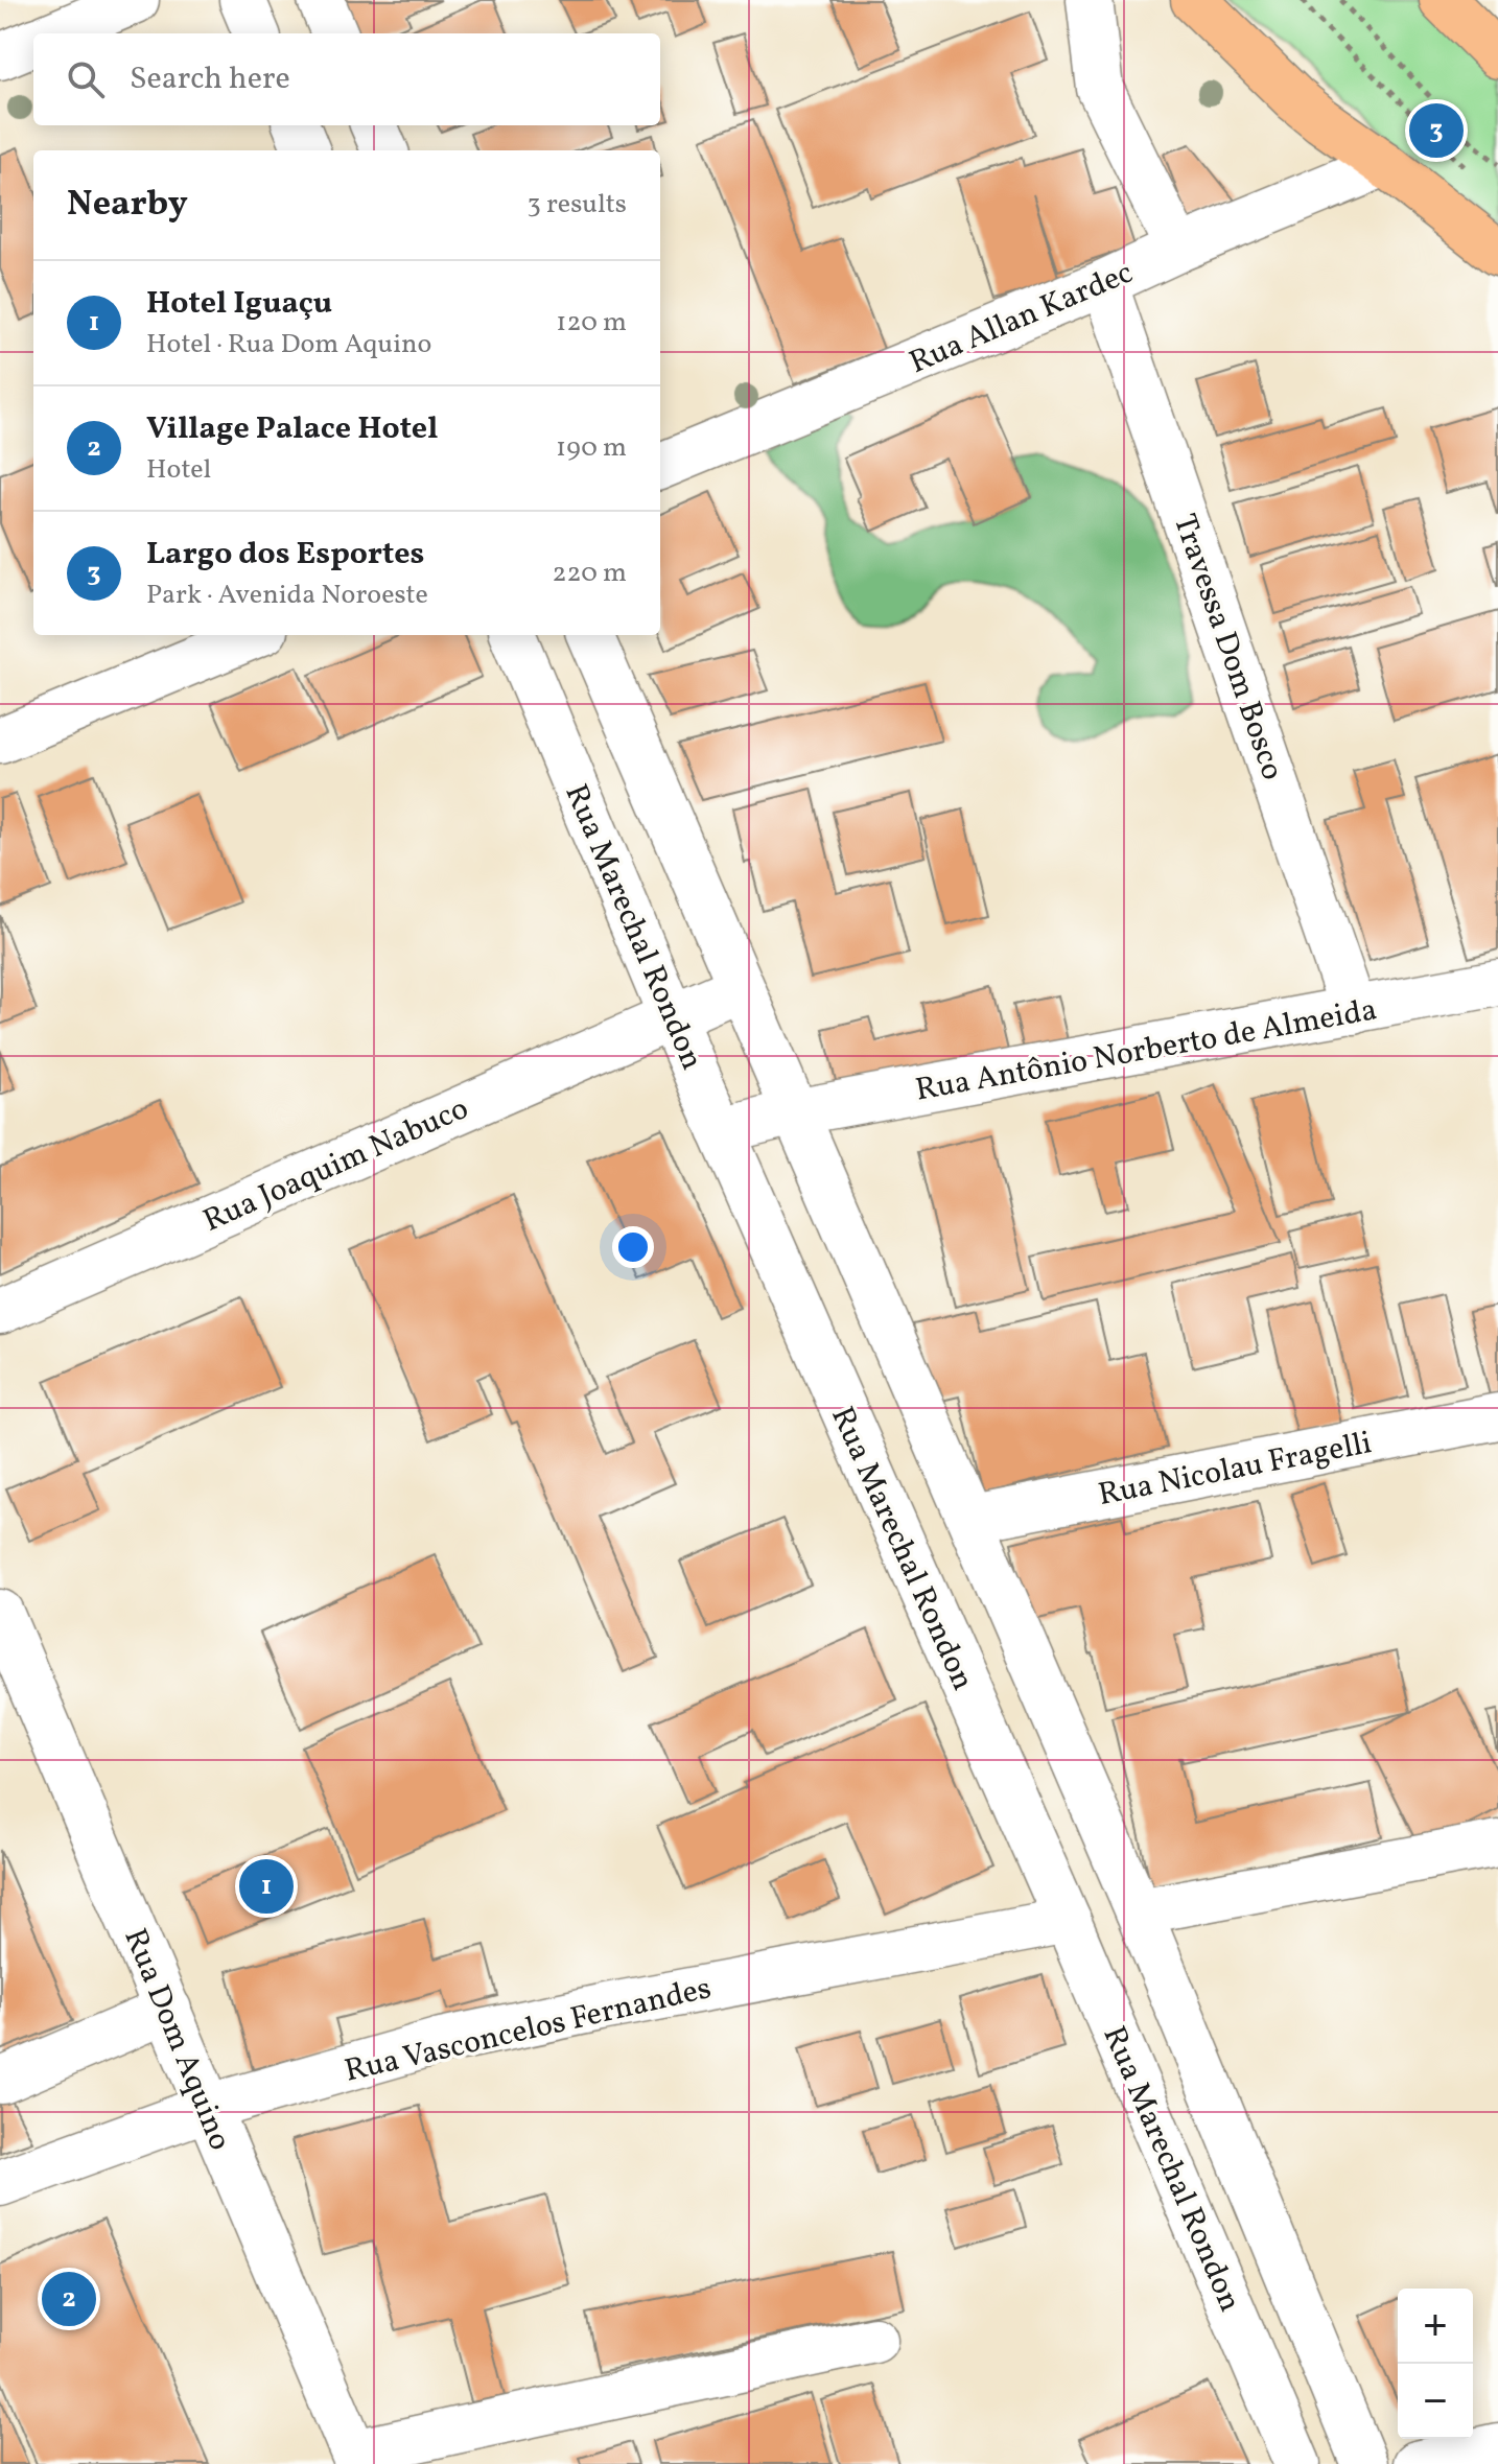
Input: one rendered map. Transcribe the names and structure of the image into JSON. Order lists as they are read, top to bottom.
{
  "streets": {
    "street": [
      "Rua Allan Kardec",
      "Travessa Dom Bosco",
      "Rua Marechal Rondon",
      "Rua Antônio Norberto de Almeida",
      "Rua Joaquim Nabuco",
      "Rua Nicolau Fragelli",
      "Rua Vasconcelos Fernandes",
      "Rua Dom Aquino"
    ]
  },
  "crossings": [
    ["Rua Allan Kardec", "Travessa Dom Bosco"],
    ["Travessa Dom Bosco", "Rua Antônio Norberto de Almeida"],
    ["Rua Marechal Rondon", "Rua Antônio Norberto de Almeida"],
    ["Rua Marechal Rondon", "Rua Joaquim Nabuco"],
    ["Rua Marechal Rondon", "Rua Nicolau Fragelli"],
    ["Rua Marechal Rondon", "Rua Vasconcelos Fernandes"],
    ["Rua Vasconcelos Fernandes", "Rua Dom Aquino"]
  ],
  "page": {
    "search": "Search here",
    "pins": ["3", "1", "2"],
    "heading": ["Nearby", "3 results"],
    "list": [
      {
        "mark": "1",
        "name": "Hotel Iguaçu",
        "note": "Hotel · Rua Dom Aquino",
        "value": "120 m"
      },
      {
        "mark": "2",
        "name": "Village Palace Hotel",
        "note": "Hotel",
        "value": "190 m"
      },
      {
        "mark": "3",
        "name": "Largo dos Esportes",
        "note": "Park · Avenida Noroeste",
        "value": "220 m"
      }
    ],
    "map_buttons": ["+", "−"]
  }
}
